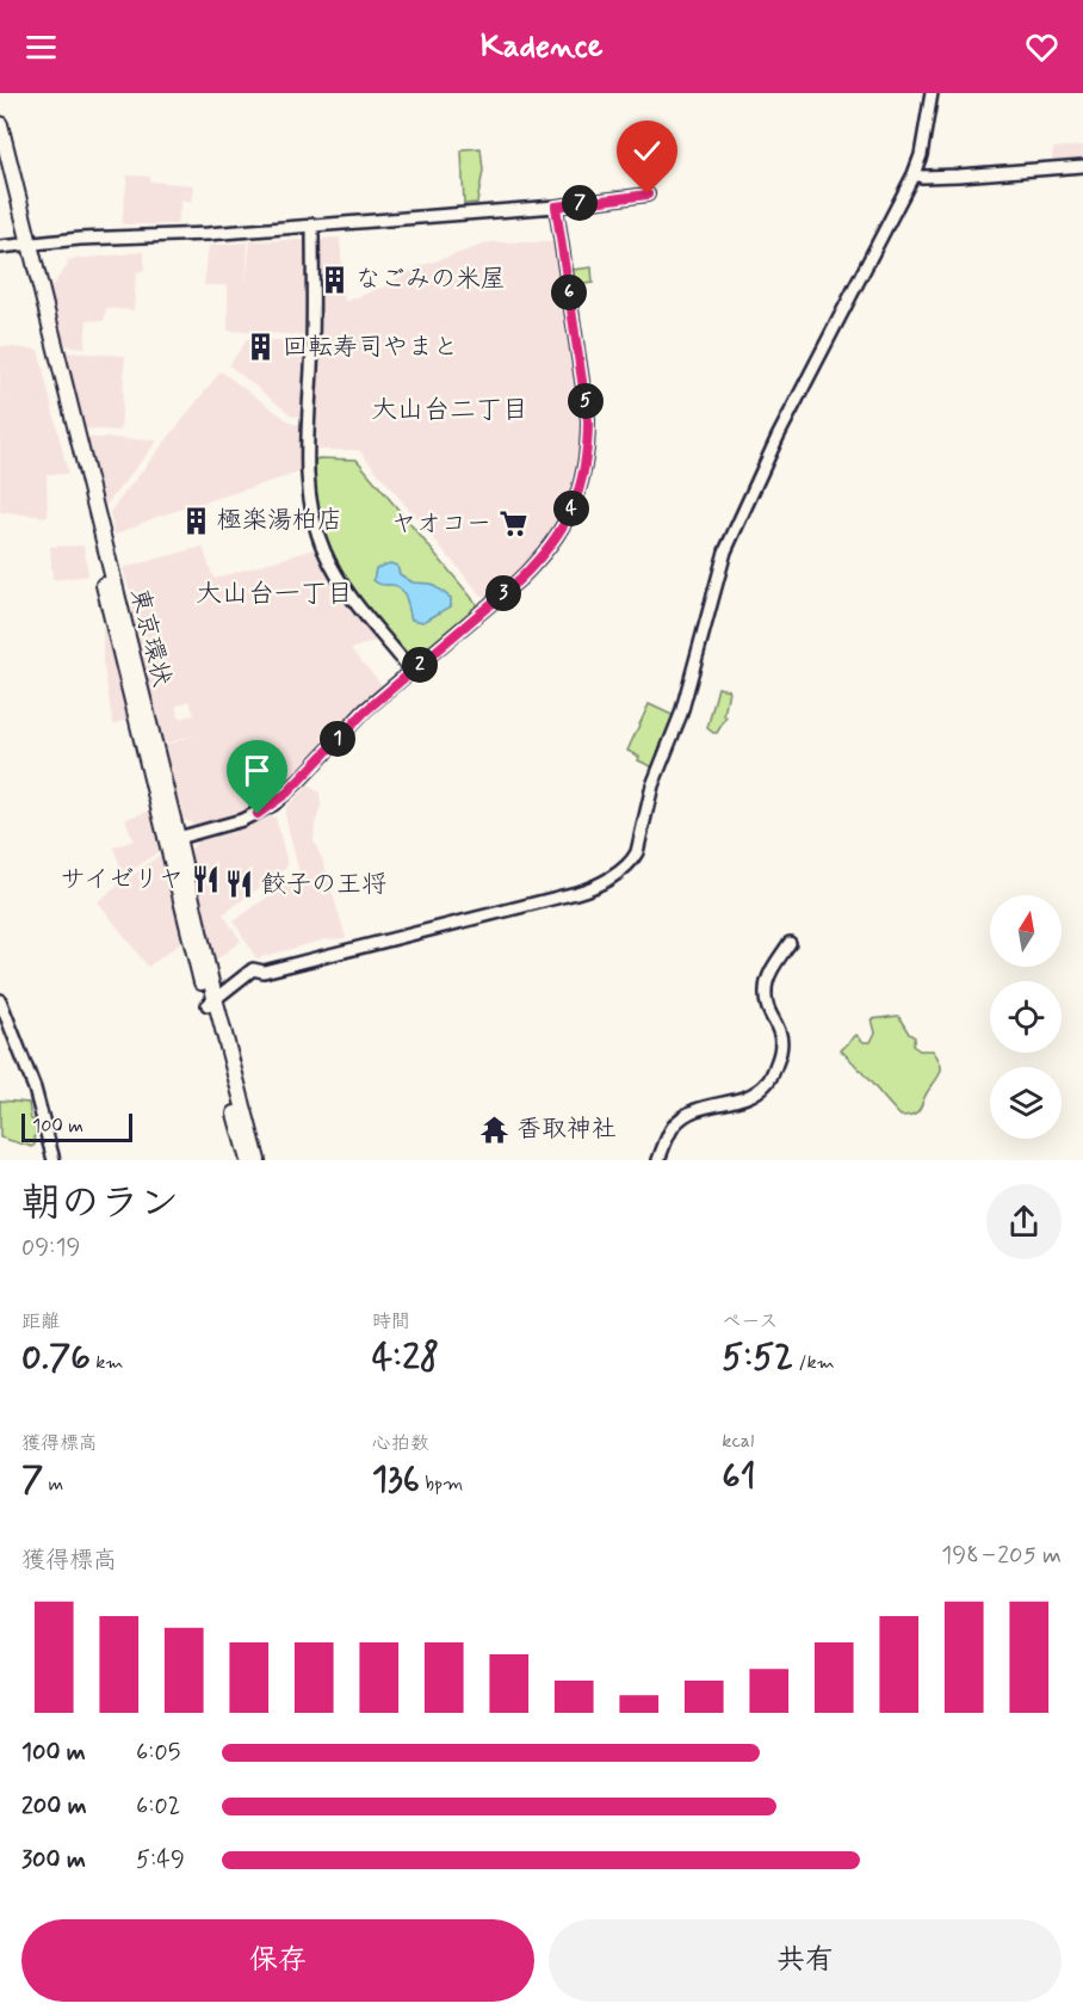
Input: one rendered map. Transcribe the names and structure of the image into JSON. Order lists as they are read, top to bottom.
{
  "streets": {
    "highway": ["東京環状"]
  },
  "districts": ["大山台二丁目", "大山台一丁目"],
  "places": {
    "building": ["なごみの米屋", "回転寿司やまと", "極楽湯柏店"],
    "supermarket": ["ヤオコー"],
    "restaurant": ["サイゼリヤ", "餃子の王将"],
    "temple": ["香取神社"]
  },
  "scale_bar": "100 m",
  "north": "top",
  "page": {
    "header": "Kadence",
    "pins": [
      "7",
      "6",
      "5",
      "4",
      "3",
      "2",
      "1"
    ],
    "scale": "100 m",
    "heading": ["朝のラン", "09:19"],
    "stats": [
      ["距離", "0.76 km"],
      ["時間", "4:28"],
      ["ペース", "5:52 /km"],
      ["獲得標高", "7 m"],
      ["心拍数", "136 bpm"],
      ["kcal", "61"]
    ],
    "chart": ["獲得標高", "198–205 m"],
    "list": [
      {
        "name": "100 m",
        "note": "6:05"
      },
      {
        "name": "200 m",
        "note": "6:02"
      },
      {
        "name": "300 m",
        "note": "5:49"
      }
    ],
    "buttons": ["保存", "共有"]
  }
}
